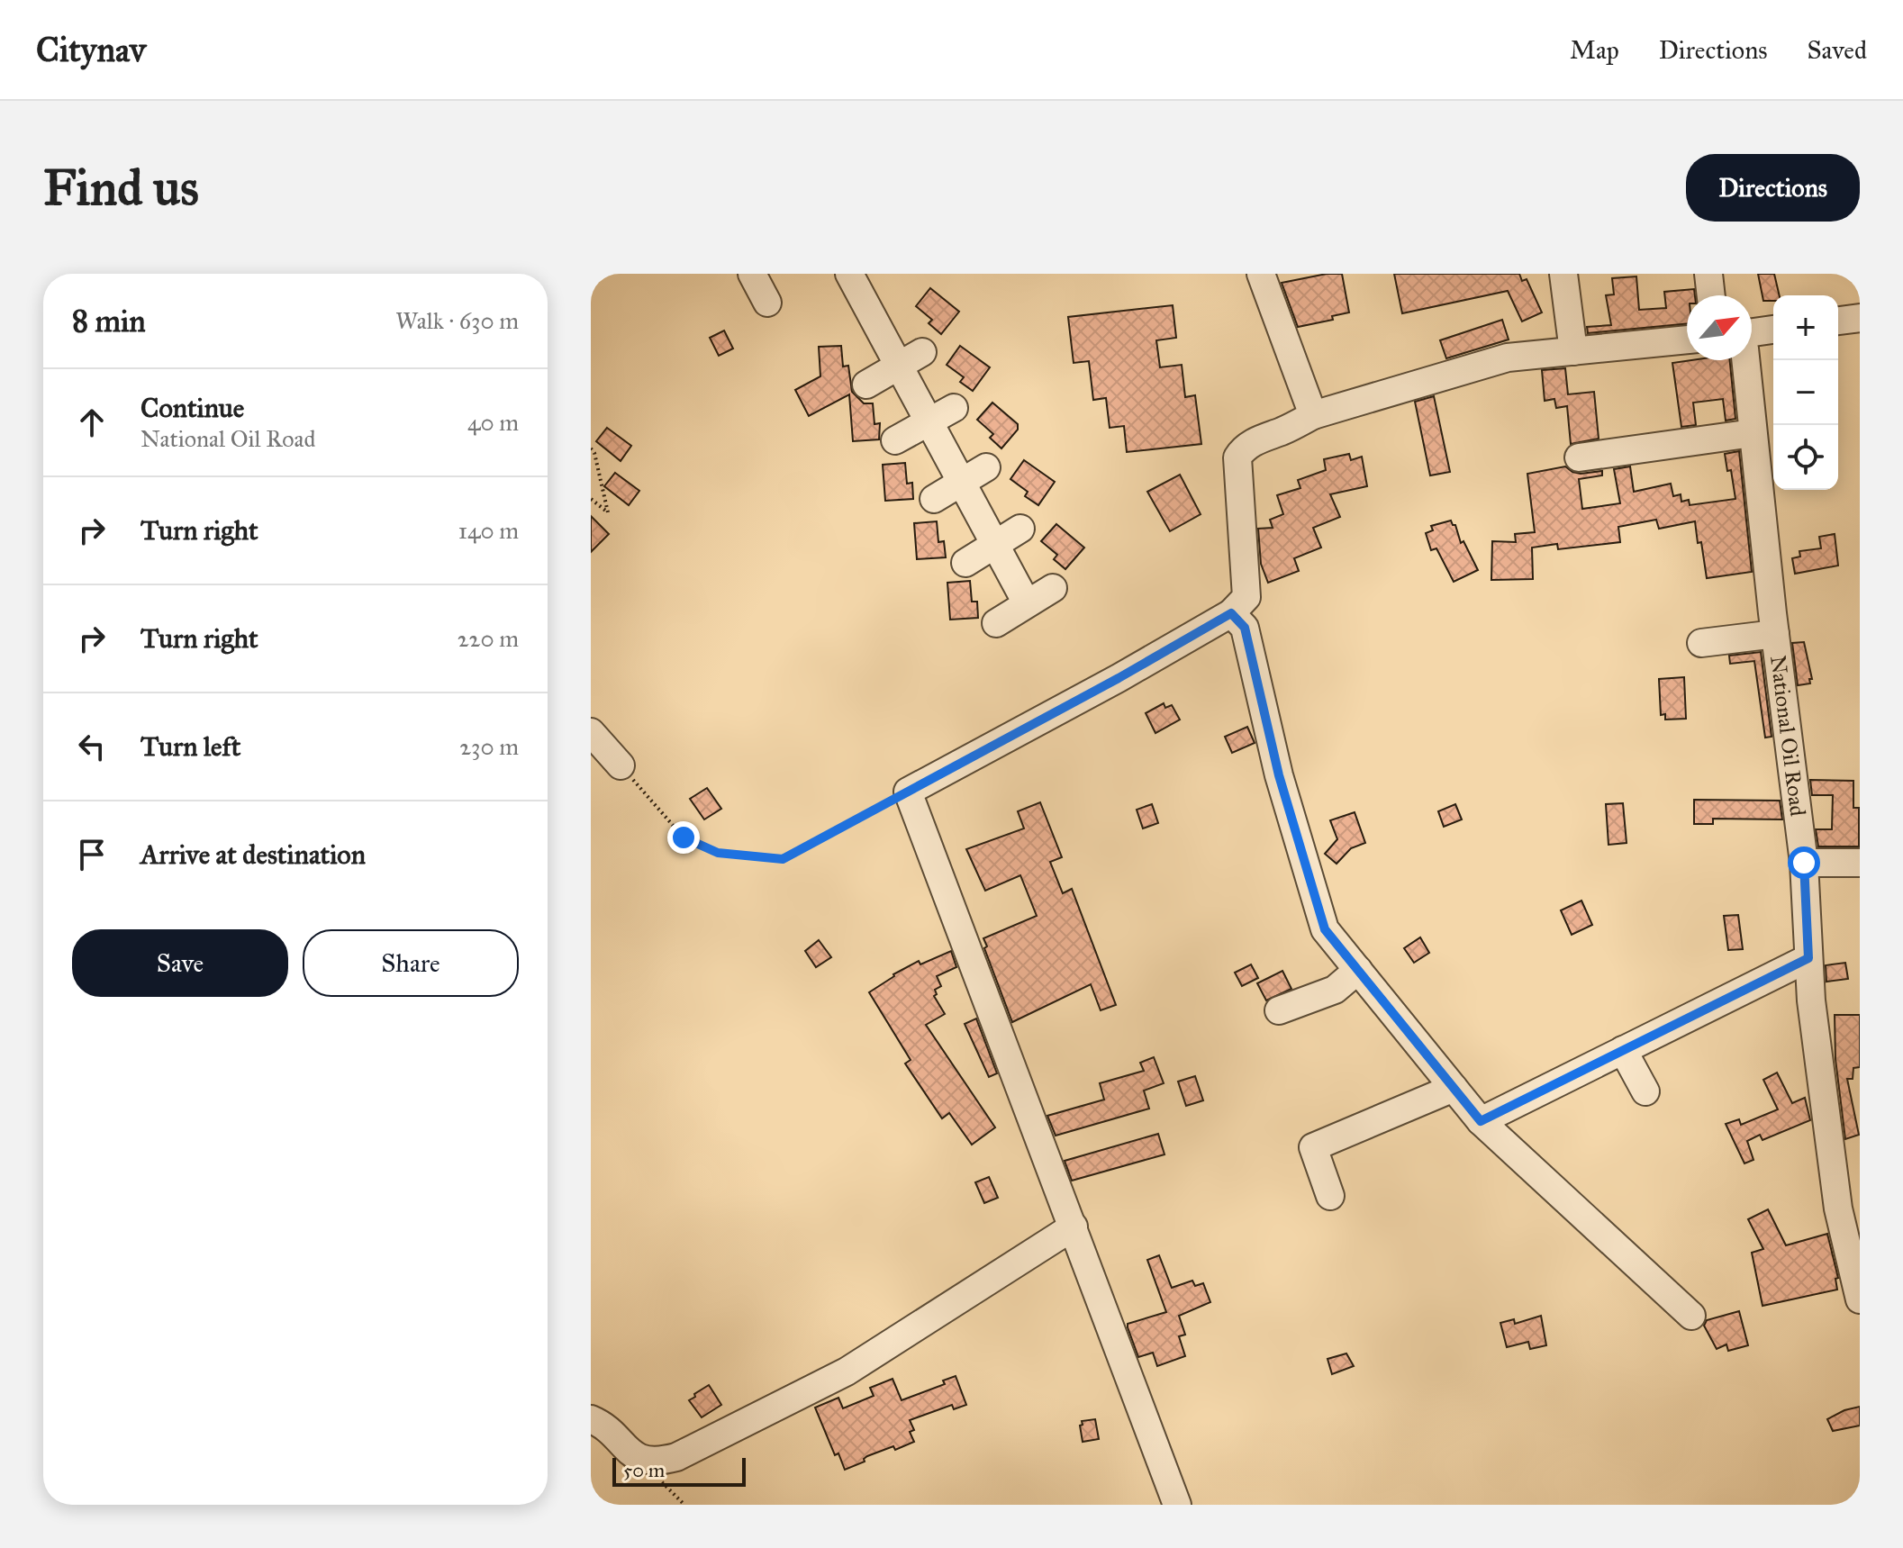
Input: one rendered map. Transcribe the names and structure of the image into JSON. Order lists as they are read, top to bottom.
{
  "streets": {
    "street": ["National Oil Road"]
  },
  "scale_bar": "50 m",
  "north": "top right",
  "page": {
    "header": "Citynav",
    "nav": ["Map", "Directions", "Saved"],
    "buttons": [
      "Directions",
      ["Save", "Share"]
    ],
    "title": "Find us",
    "heading": ["8 min", "Walk · 630 m"],
    "map_buttons": ["+", "−"],
    "list": [
      ["Continue", "National Oil Road", "40 m"],
      ["Turn right", "140 m"],
      ["Turn right", "220 m"],
      ["Turn left", "230 m"],
      "Arrive at destination"
    ],
    "scale": "50 m"
  }
}
